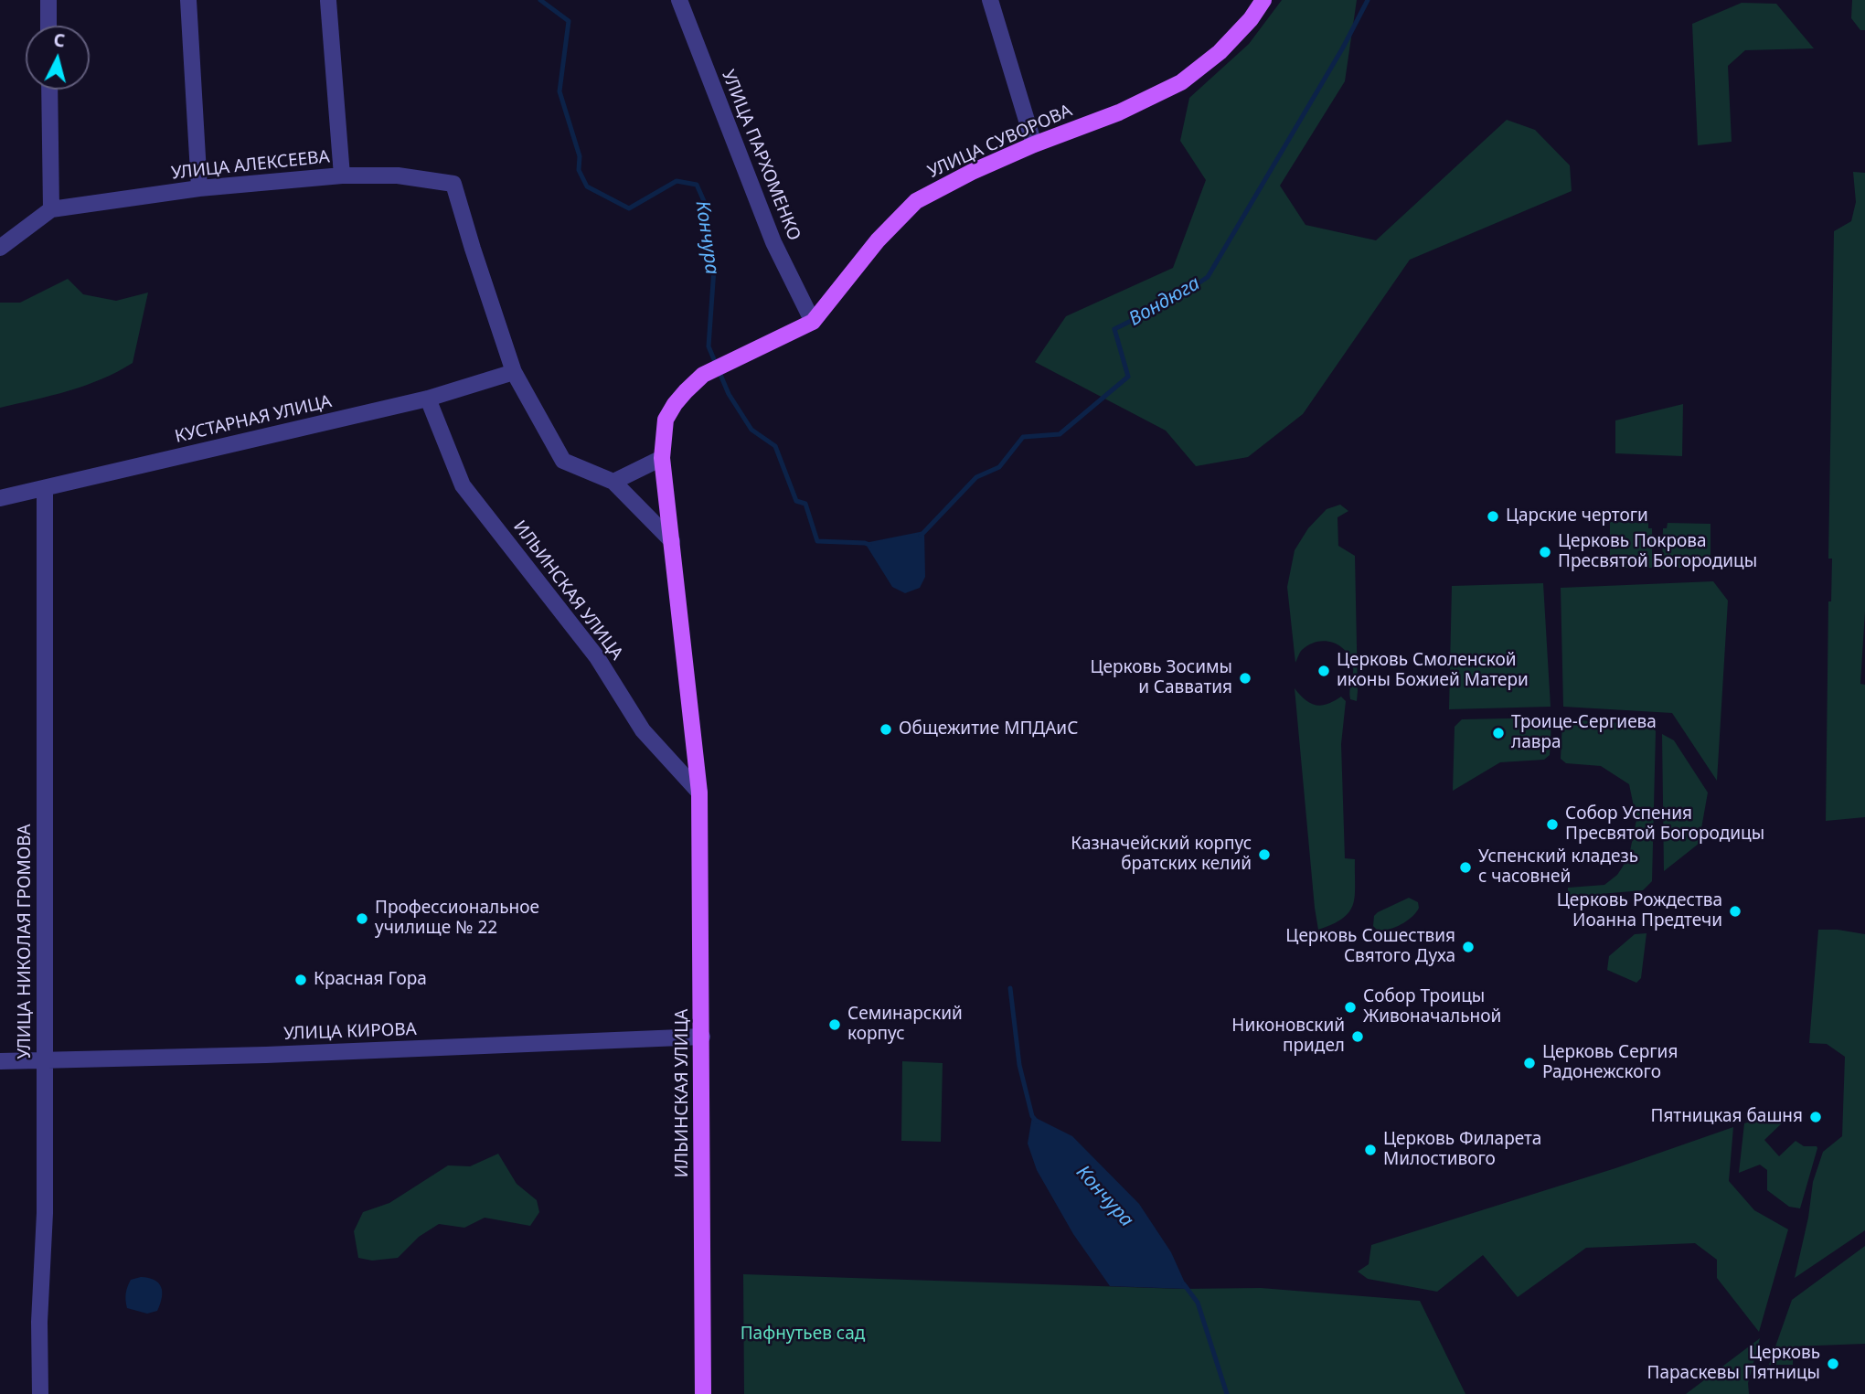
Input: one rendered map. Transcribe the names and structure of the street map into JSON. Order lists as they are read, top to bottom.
{
  "streets": {
    "main road": ["УЛИЦА СУВОРОВА", "ИЛЬИНСКАЯ УЛИЦА"],
    "street": [
      "УЛИЦА ПАРХОМЕНКО",
      "УЛИЦА АЛЕКСЕЕВА",
      "КУСТАРНАЯ УЛИЦА",
      "УЛИЦА НИКОЛАЯ ГРОМОВА",
      "УЛИЦА КИРОВА"
    ]
  },
  "crossings": [
    ["УЛИЦА СУВОРОВА", "УЛИЦА ПАРХОМЕНКО"],
    ["УЛИЦА СУВОРОВА", "ИЛЬИНСКАЯ УЛИЦА"],
    ["УЛИЦА АЛЕКСЕЕВА", "КУСТАРНАЯ УЛИЦА"],
    ["КУСТАРНАЯ УЛИЦА", "ИЛЬИНСКАЯ УЛИЦА"],
    ["КУСТАРНАЯ УЛИЦА", "УЛИЦА НИКОЛАЯ ГРОМОВА"],
    ["ИЛЬИНСКАЯ УЛИЦА", "УЛИЦА КИРОВА"],
    ["УЛИЦА НИКОЛАЯ ГРОМОВА", "УЛИЦА КИРОВА"]
  ],
  "water": ["Кончура", "Вондюга"],
  "parks": ["Пафнутьев сад"],
  "places": [
    "Царские чертоги",
    "Церковь Покрова Пресвятой Богородицы",
    "Церковь Смоленской иконы Божией Матери",
    "Церковь Зосимы и Савватия",
    "Общежитие МПДАиС",
    "Троице-Сергиева лавра",
    "Собор Успения Пресвятой Богородицы",
    "Казначейский корпус братских келий",
    "Успенский кладезь с часовней",
    "Церковь Рождества Иоанна Предтечи",
    "Профессиональное училище № 22",
    "Церковь Сошествия Святого Духа",
    "Красная Гора",
    "Собор Троицы Живоначальной",
    "Семинарский корпус",
    "Никоновский придел",
    "Церковь Сергия Радонежского",
    "Пятницкая башня",
    "Церковь Филарета Милостивого",
    "Церковь Параскевы Пятницы"
  ],
  "north": "top"
}
